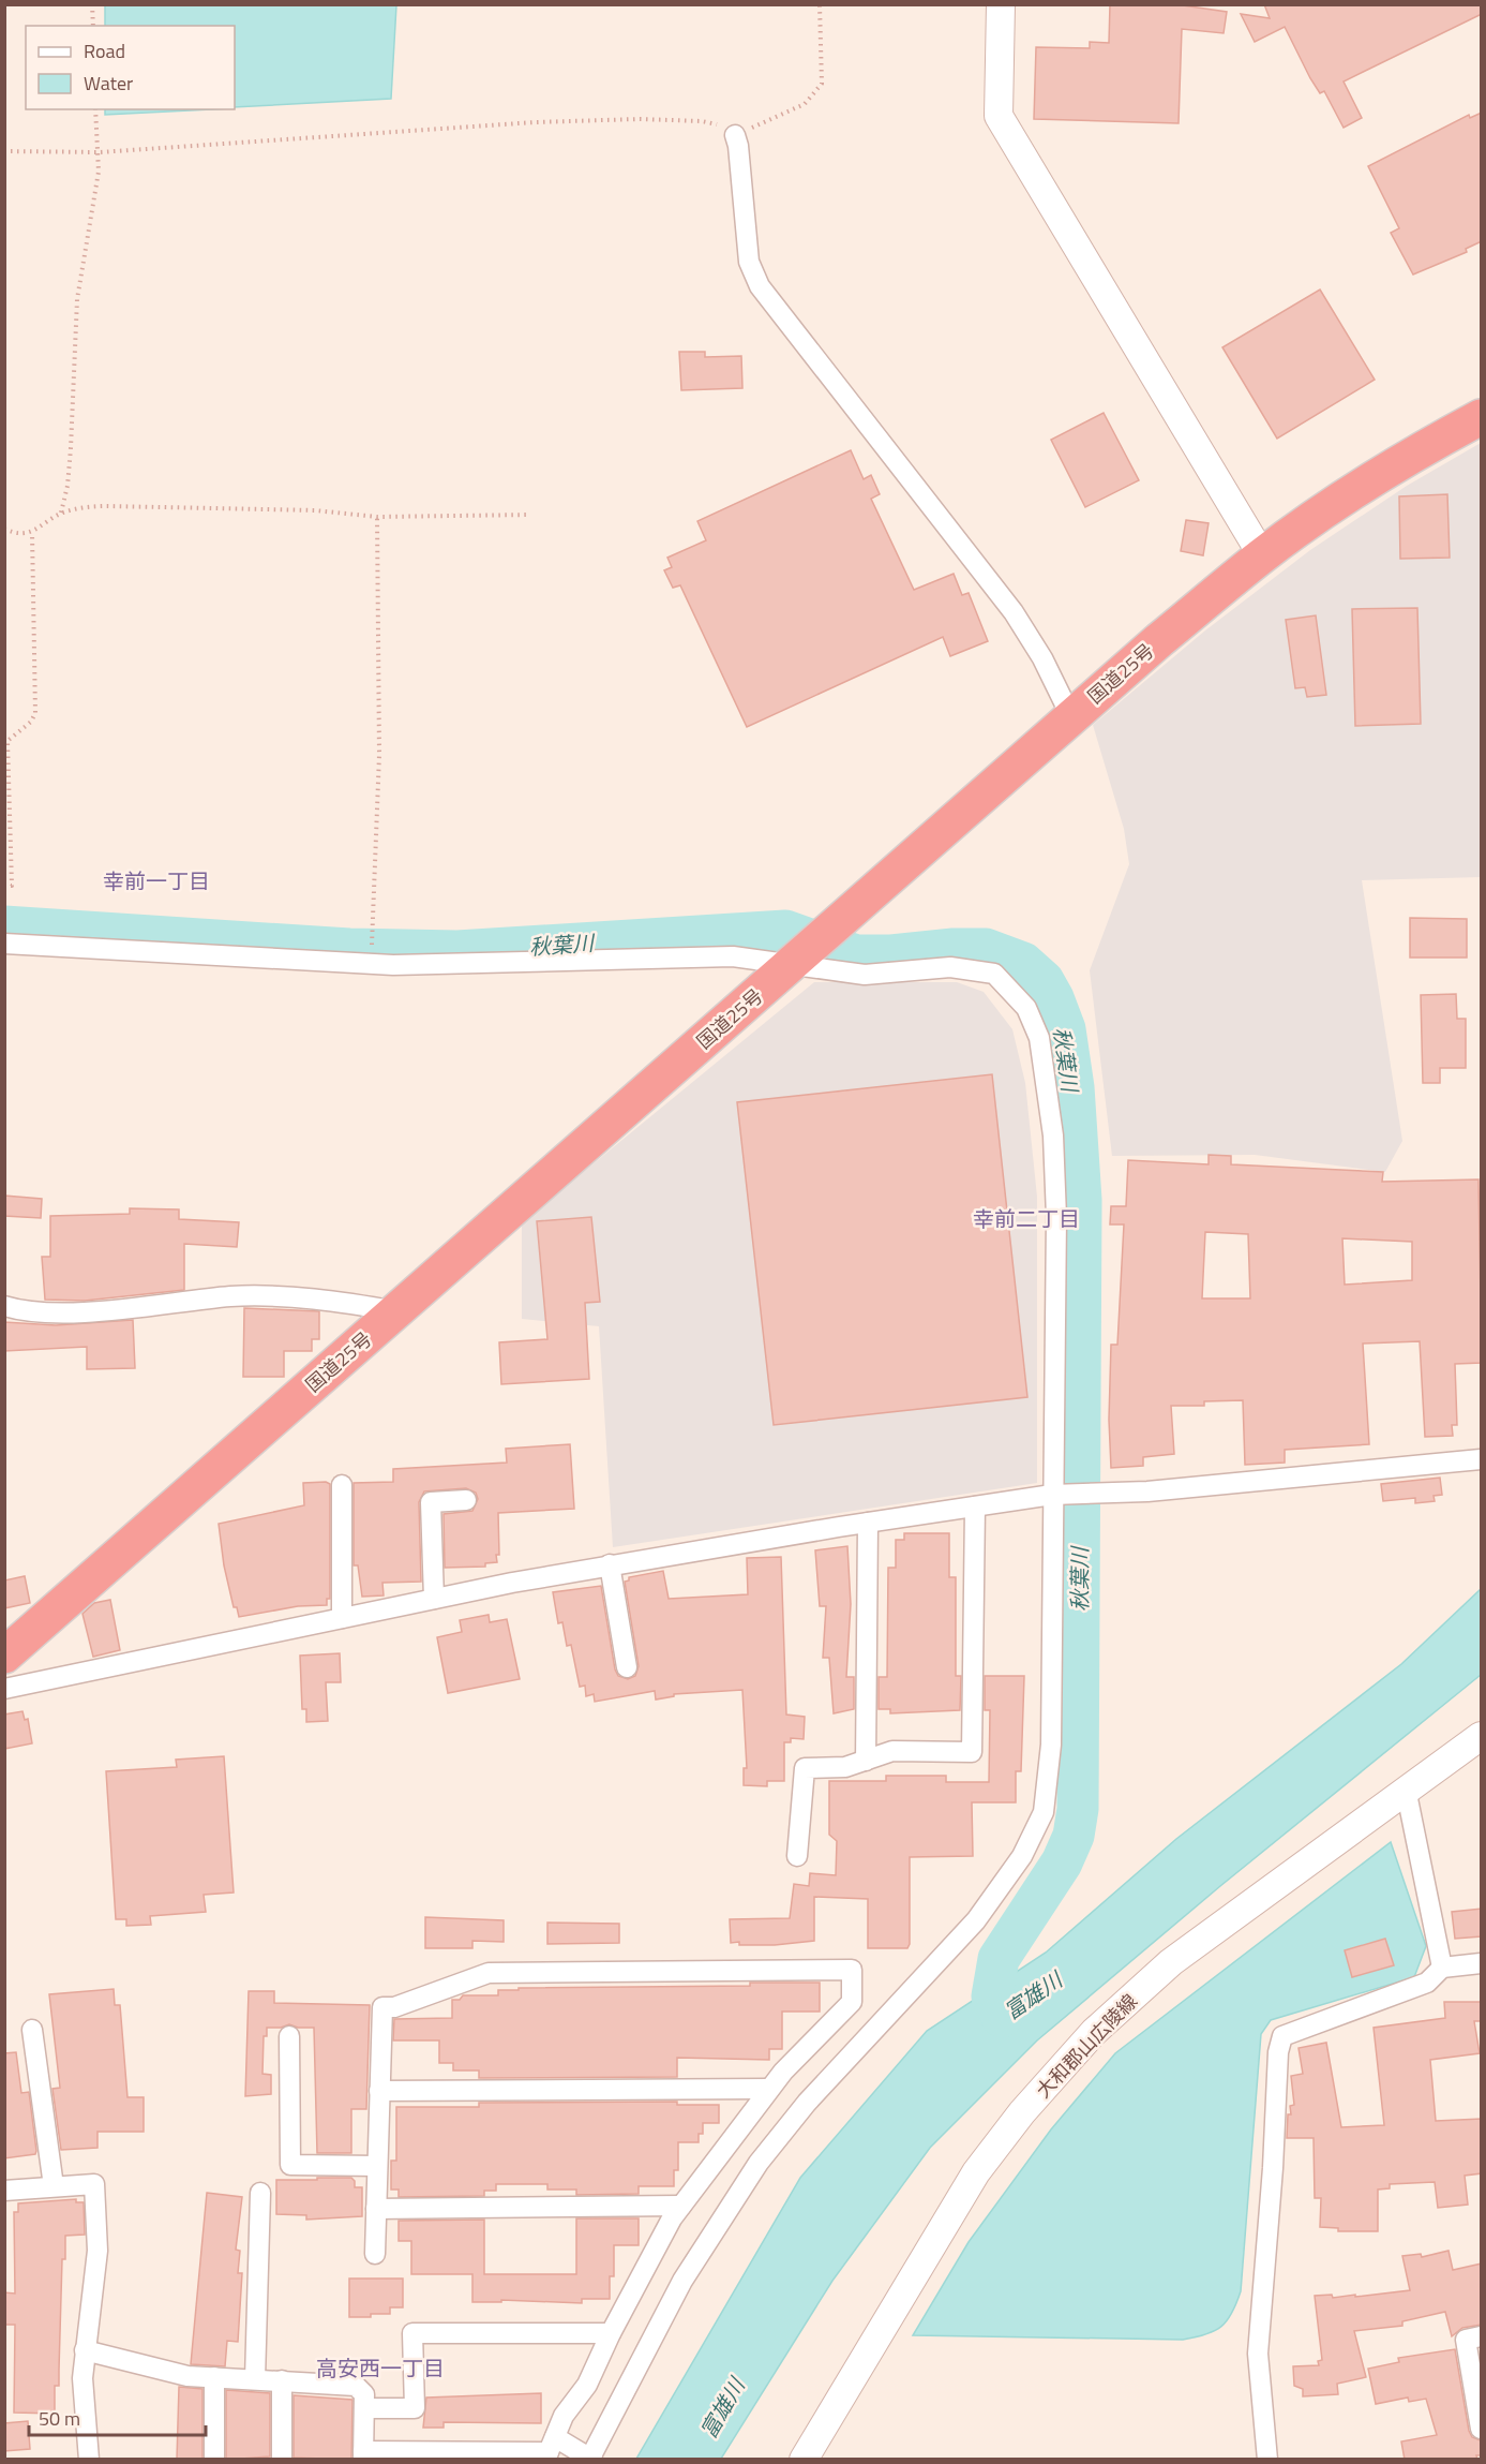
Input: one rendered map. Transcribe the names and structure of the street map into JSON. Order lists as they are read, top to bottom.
{
  "streets": {
    "highway": ["国道25号"],
    "main road": ["大和郡山広陵線"]
  },
  "districts": ["幸前一丁目", "幸前二丁目", "高安西一丁目"],
  "water": ["秋葉川", "富雄川"],
  "legend": ["Road", "Water"],
  "scale_bar": "50 m"
}
